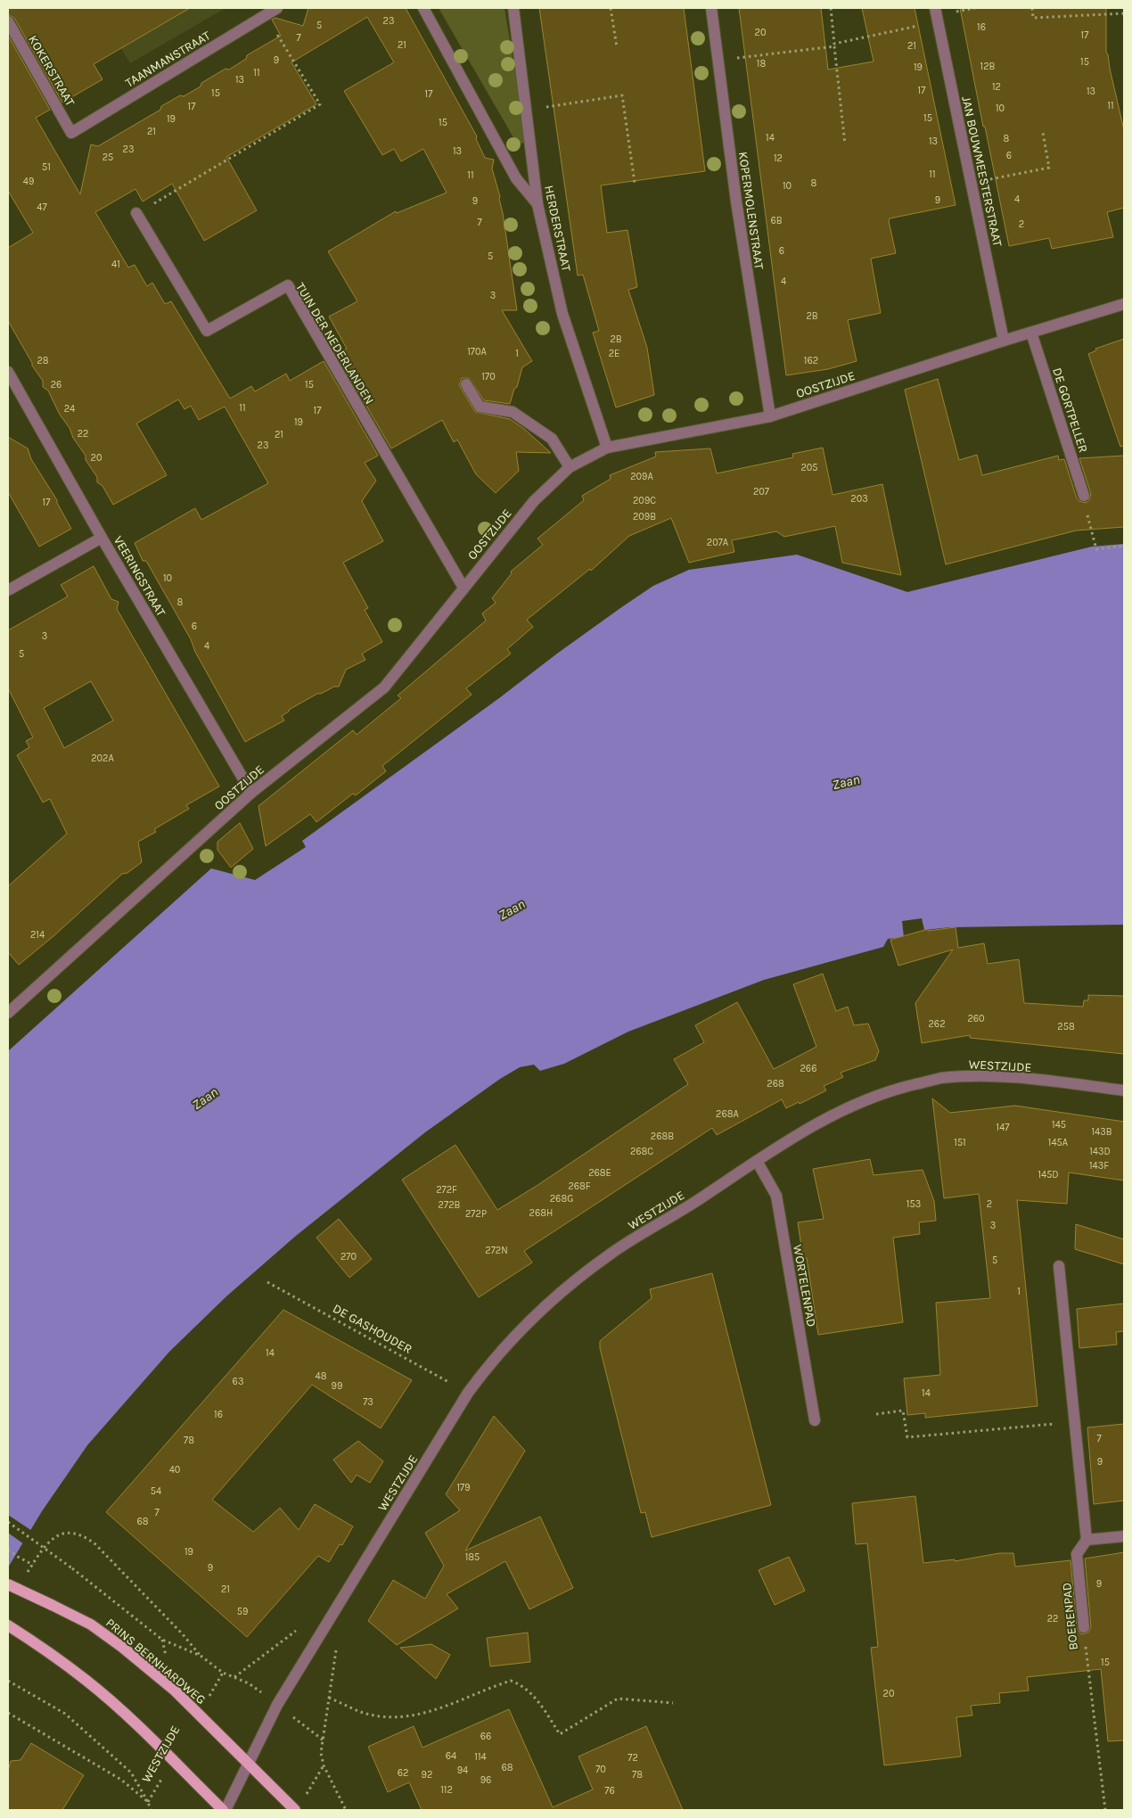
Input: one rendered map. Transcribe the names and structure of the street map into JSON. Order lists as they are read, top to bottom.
{
  "streets": {
    "main road": ["PRINS BERNHARDWEG"],
    "street": [
      "TAANMANSTRAAT",
      "KOKERSTRAAT",
      "JAN BOUWMEESTERSTRAAT",
      "KOPERMOLENSTRAAT",
      "HERDERSTRAAT",
      "TUIN DER NEDERLANDEN",
      "OOSTZIJDE",
      "DE GORTPELLER",
      "VEERINGSTRAAT",
      "WESTZIJDE",
      "WORTELENPAD",
      "BOERENPAD"
    ],
    "path": ["DE GASHOUDER"]
  },
  "crossings": [
    ["TAANMANSTRAAT", "KOKERSTRAAT"],
    ["JAN BOUWMEESTERSTRAAT", "OOSTZIJDE"],
    ["KOPERMOLENSTRAAT", "OOSTZIJDE"],
    ["HERDERSTRAAT", "OOSTZIJDE"],
    ["TUIN DER NEDERLANDEN", "OOSTZIJDE"],
    ["OOSTZIJDE", "DE GORTPELLER"],
    ["OOSTZIJDE", "VEERINGSTRAAT"],
    ["WESTZIJDE", "WORTELENPAD"],
    ["WESTZIJDE", "DE GASHOUDER"],
    ["WESTZIJDE", "PRINS BERNHARDWEG"]
  ],
  "water": ["Zaan"],
  "house_numbers": [
    "23",
    "5",
    "16",
    "20",
    "17",
    "7",
    "21",
    "21",
    "9",
    "15",
    "18",
    "12B",
    "19",
    "11",
    "13",
    "12",
    "17",
    "13",
    "15",
    "17",
    "11",
    "17",
    "10",
    "15",
    "19",
    "15",
    "21",
    "14",
    "8",
    "13",
    "23",
    "13",
    "6",
    "25",
    "12",
    "51",
    "11",
    "11",
    "49",
    "8",
    "10",
    "4",
    "9",
    "9",
    "47",
    "6B",
    "7",
    "2",
    "6",
    "5",
    "41",
    "4",
    "3",
    "2B",
    "2B",
    "170A",
    "1",
    "2E",
    "28",
    "162",
    "170",
    "26",
    "15",
    "11",
    "24",
    "17",
    "19",
    "22",
    "21",
    "23",
    "20",
    "205",
    "209A",
    "207",
    "203",
    "209C",
    "17",
    "209B",
    "207A",
    "10",
    "8",
    "6",
    "3",
    "4",
    "5",
    "202A",
    "214",
    "260",
    "262",
    "258",
    "266",
    "268",
    "268A",
    "145",
    "147",
    "143B",
    "268B",
    "151",
    "145A",
    "268C",
    "143D",
    "143F",
    "268E",
    "145D",
    "268F",
    "272F",
    "268G",
    "153",
    "2",
    "272B",
    "268H",
    "272P",
    "3",
    "272N",
    "270",
    "5",
    "1",
    "14",
    "48",
    "63",
    "99",
    "14",
    "73",
    "16",
    "7",
    "78",
    "9",
    "40",
    "179",
    "54",
    "7",
    "68",
    "19",
    "185",
    "9",
    "9",
    "21",
    "59",
    "22",
    "15",
    "20",
    "66",
    "64",
    "114",
    "72",
    "68",
    "70",
    "94",
    "62",
    "92",
    "78",
    "96",
    "112",
    "76"
  ]
}
